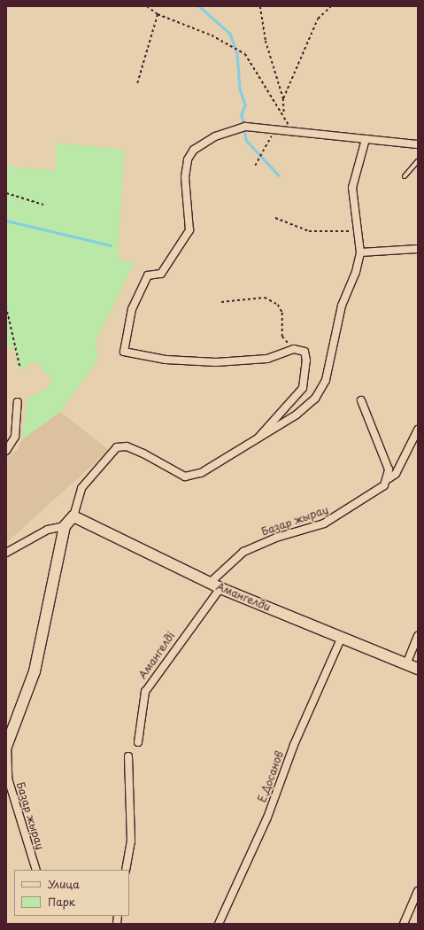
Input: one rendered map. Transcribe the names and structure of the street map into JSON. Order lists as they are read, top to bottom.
{
  "streets": {
    "main road": ["Амангелди"],
    "street": ["Базар жырау", "Амангелді", "Е.Досанов"]
  },
  "crossings": [
    ["Базар жырау", "Амангелди"],
    ["Амангелди", "Амангелді"],
    ["Амангелди", "Е.Досанов"]
  ],
  "legend": ["Улица", "Парк"]
}
